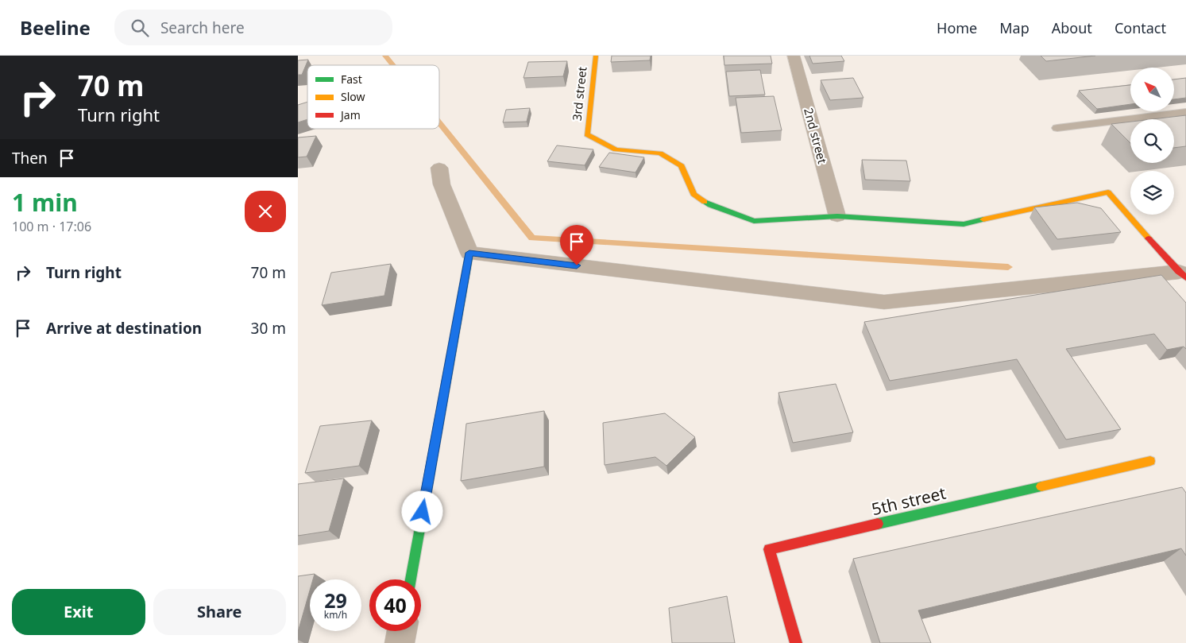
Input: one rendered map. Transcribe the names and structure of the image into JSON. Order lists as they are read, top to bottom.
{
  "streets": {
    "street": ["3rd street", "2nd street", "5th street"]
  },
  "crossings": [
    ["3rd street", "2nd street"]
  ],
  "legend": ["Fast", "Slow", "Jam"],
  "north": "top left",
  "page": {
    "header": "Beeline",
    "search": "Search here",
    "nav": [
      "Home",
      "Map",
      "About",
      "Contact"
    ],
    "turn": ["70 m", "Turn right"],
    "then": "Then",
    "heading": ["1 min", "100 m · 17:06"],
    "list": [
      {
        "name": "Turn right",
        "value": "70 m"
      },
      {
        "name": "Arrive at destination",
        "value": "30 m"
      }
    ],
    "speed": "29 km/h",
    "limit": "40",
    "buttons": ["Exit", "Share"]
  }
}
